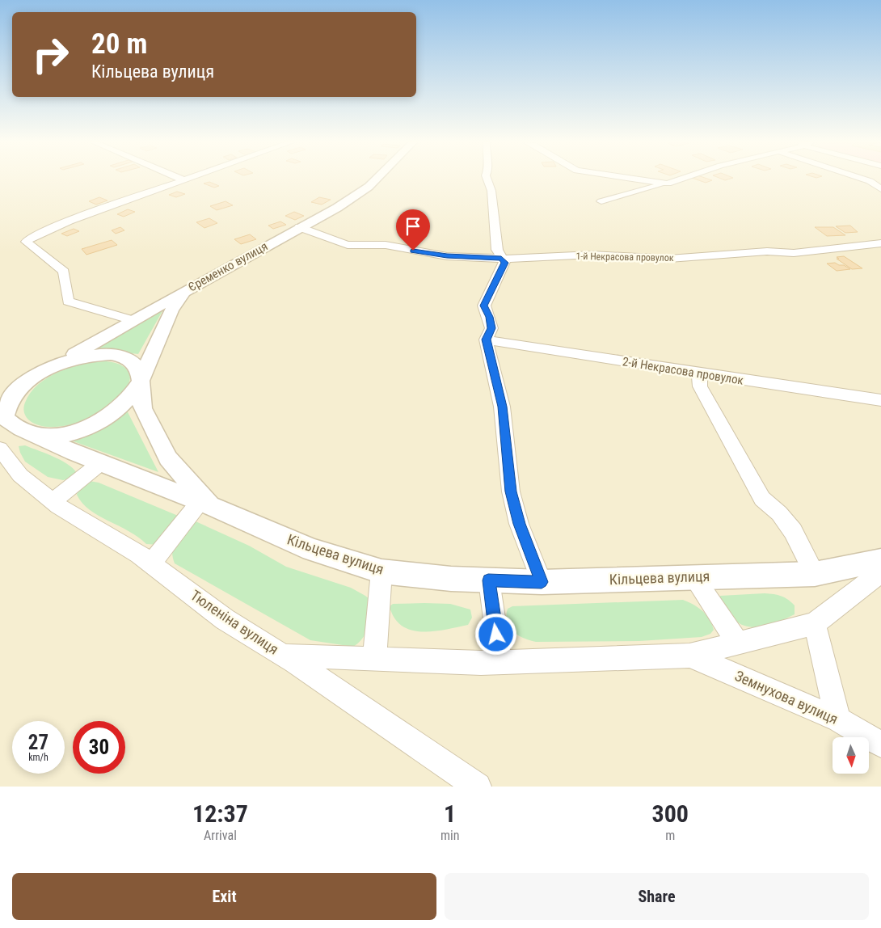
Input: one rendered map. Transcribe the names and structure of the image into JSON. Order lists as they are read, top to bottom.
{
  "streets": {
    "street": [
      "1-й Некрасова провулок",
      "Єременко вулиця",
      "2-й Некрасова провулок",
      "Кільцева вулиця",
      "Тюленіна вулиця",
      "Земнухова вулиця"
    ]
  },
  "crossings": [
    ["1-й Некрасова провулок", "Єременко вулиця"],
    ["Єременко вулиця", "Кільцева вулиця"]
  ],
  "north": "bottom",
  "page": {
    "turn": ["20 m", "Кільцева вулиця"],
    "speed": "27 km/h",
    "limit": "30",
    "eta": [
      "12:37",
      "Arrival",
      "1",
      "min",
      "300",
      "m"
    ],
    "buttons": ["Exit", "Share"]
  }
}
